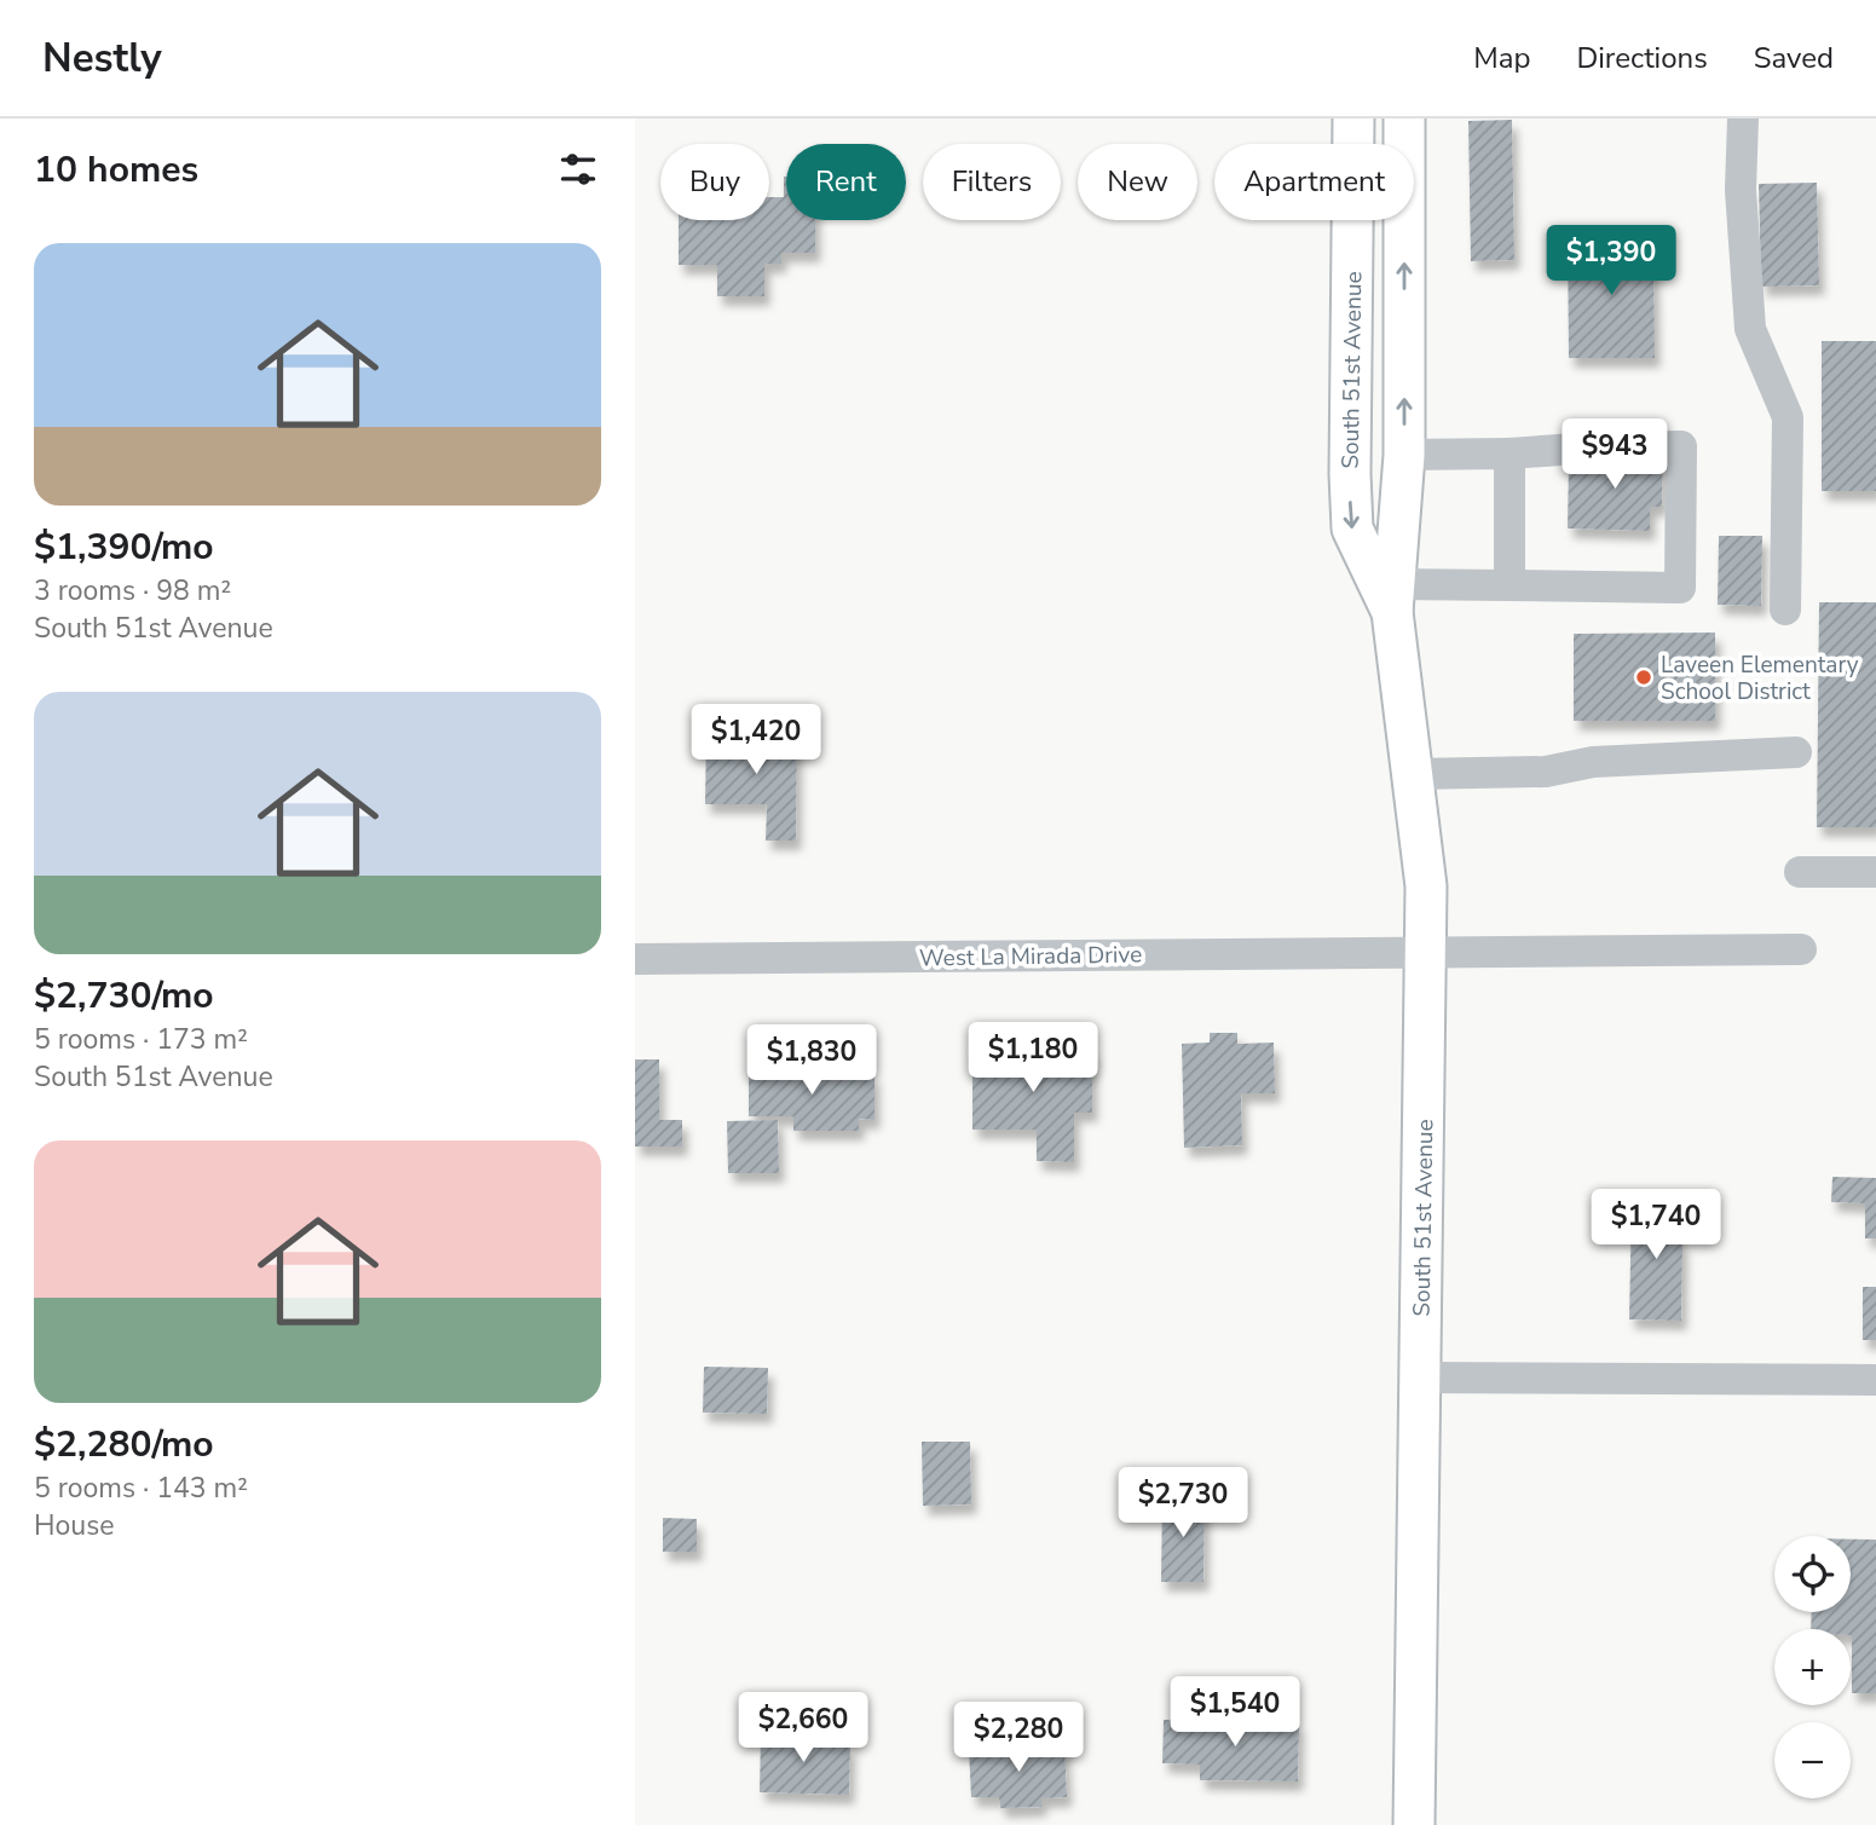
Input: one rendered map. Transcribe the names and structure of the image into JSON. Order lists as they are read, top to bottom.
{
  "streets": {
    "main road": ["South 51st Avenue"],
    "street": ["West La Mirada Drive"]
  },
  "crossings": [
    ["South 51st Avenue", "West La Mirada Drive"]
  ],
  "places": ["Laveen Elementary School District"],
  "page": {
    "header": "Nestly",
    "nav": ["Map", "Directions", "Saved"],
    "heading": "10 homes",
    "chip": [
      "Buy",
      "Rent",
      "Filters",
      "New",
      "Apartment"
    ],
    "list": [
      {
        "name": "$1,390/mo",
        "note": "3 rooms · 98 m² · South 51st Avenue"
      },
      {
        "name": "$2,730/mo",
        "note": "5 rooms · 173 m² · South 51st Avenue"
      },
      {
        "name": "$2,280/mo",
        "note": "5 rooms · 143 m² · House"
      }
    ],
    "price": [
      "$1,390",
      "$943",
      "$1,420",
      "$1,180",
      "$1,830",
      "$1,740",
      "$2,730",
      "$1,540",
      "$2,660",
      "$2,280"
    ],
    "map_buttons": ["+", "−"]
  }
}
